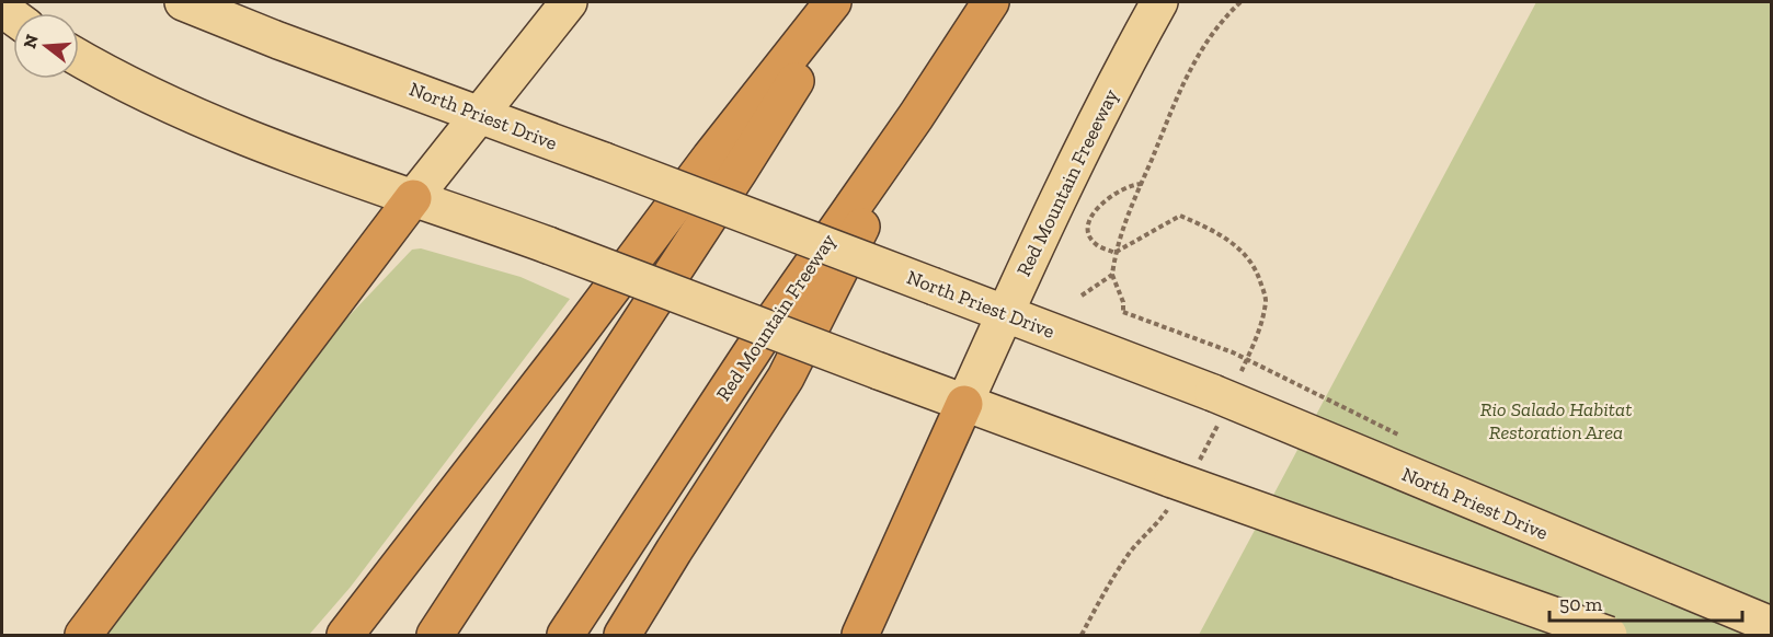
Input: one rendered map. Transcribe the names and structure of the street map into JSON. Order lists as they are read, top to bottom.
{
  "streets": {
    "highway": ["Red Mountain Freeway"],
    "main road": ["North Priest Drive", "Red Mountain Freeeway"]
  },
  "crossings": [
    ["North Priest Drive", "Red Mountain Freeeway"]
  ],
  "parks": ["Rio Salado Habitat Restoration Area"],
  "scale_bar": "50 m",
  "north": "left"
}
